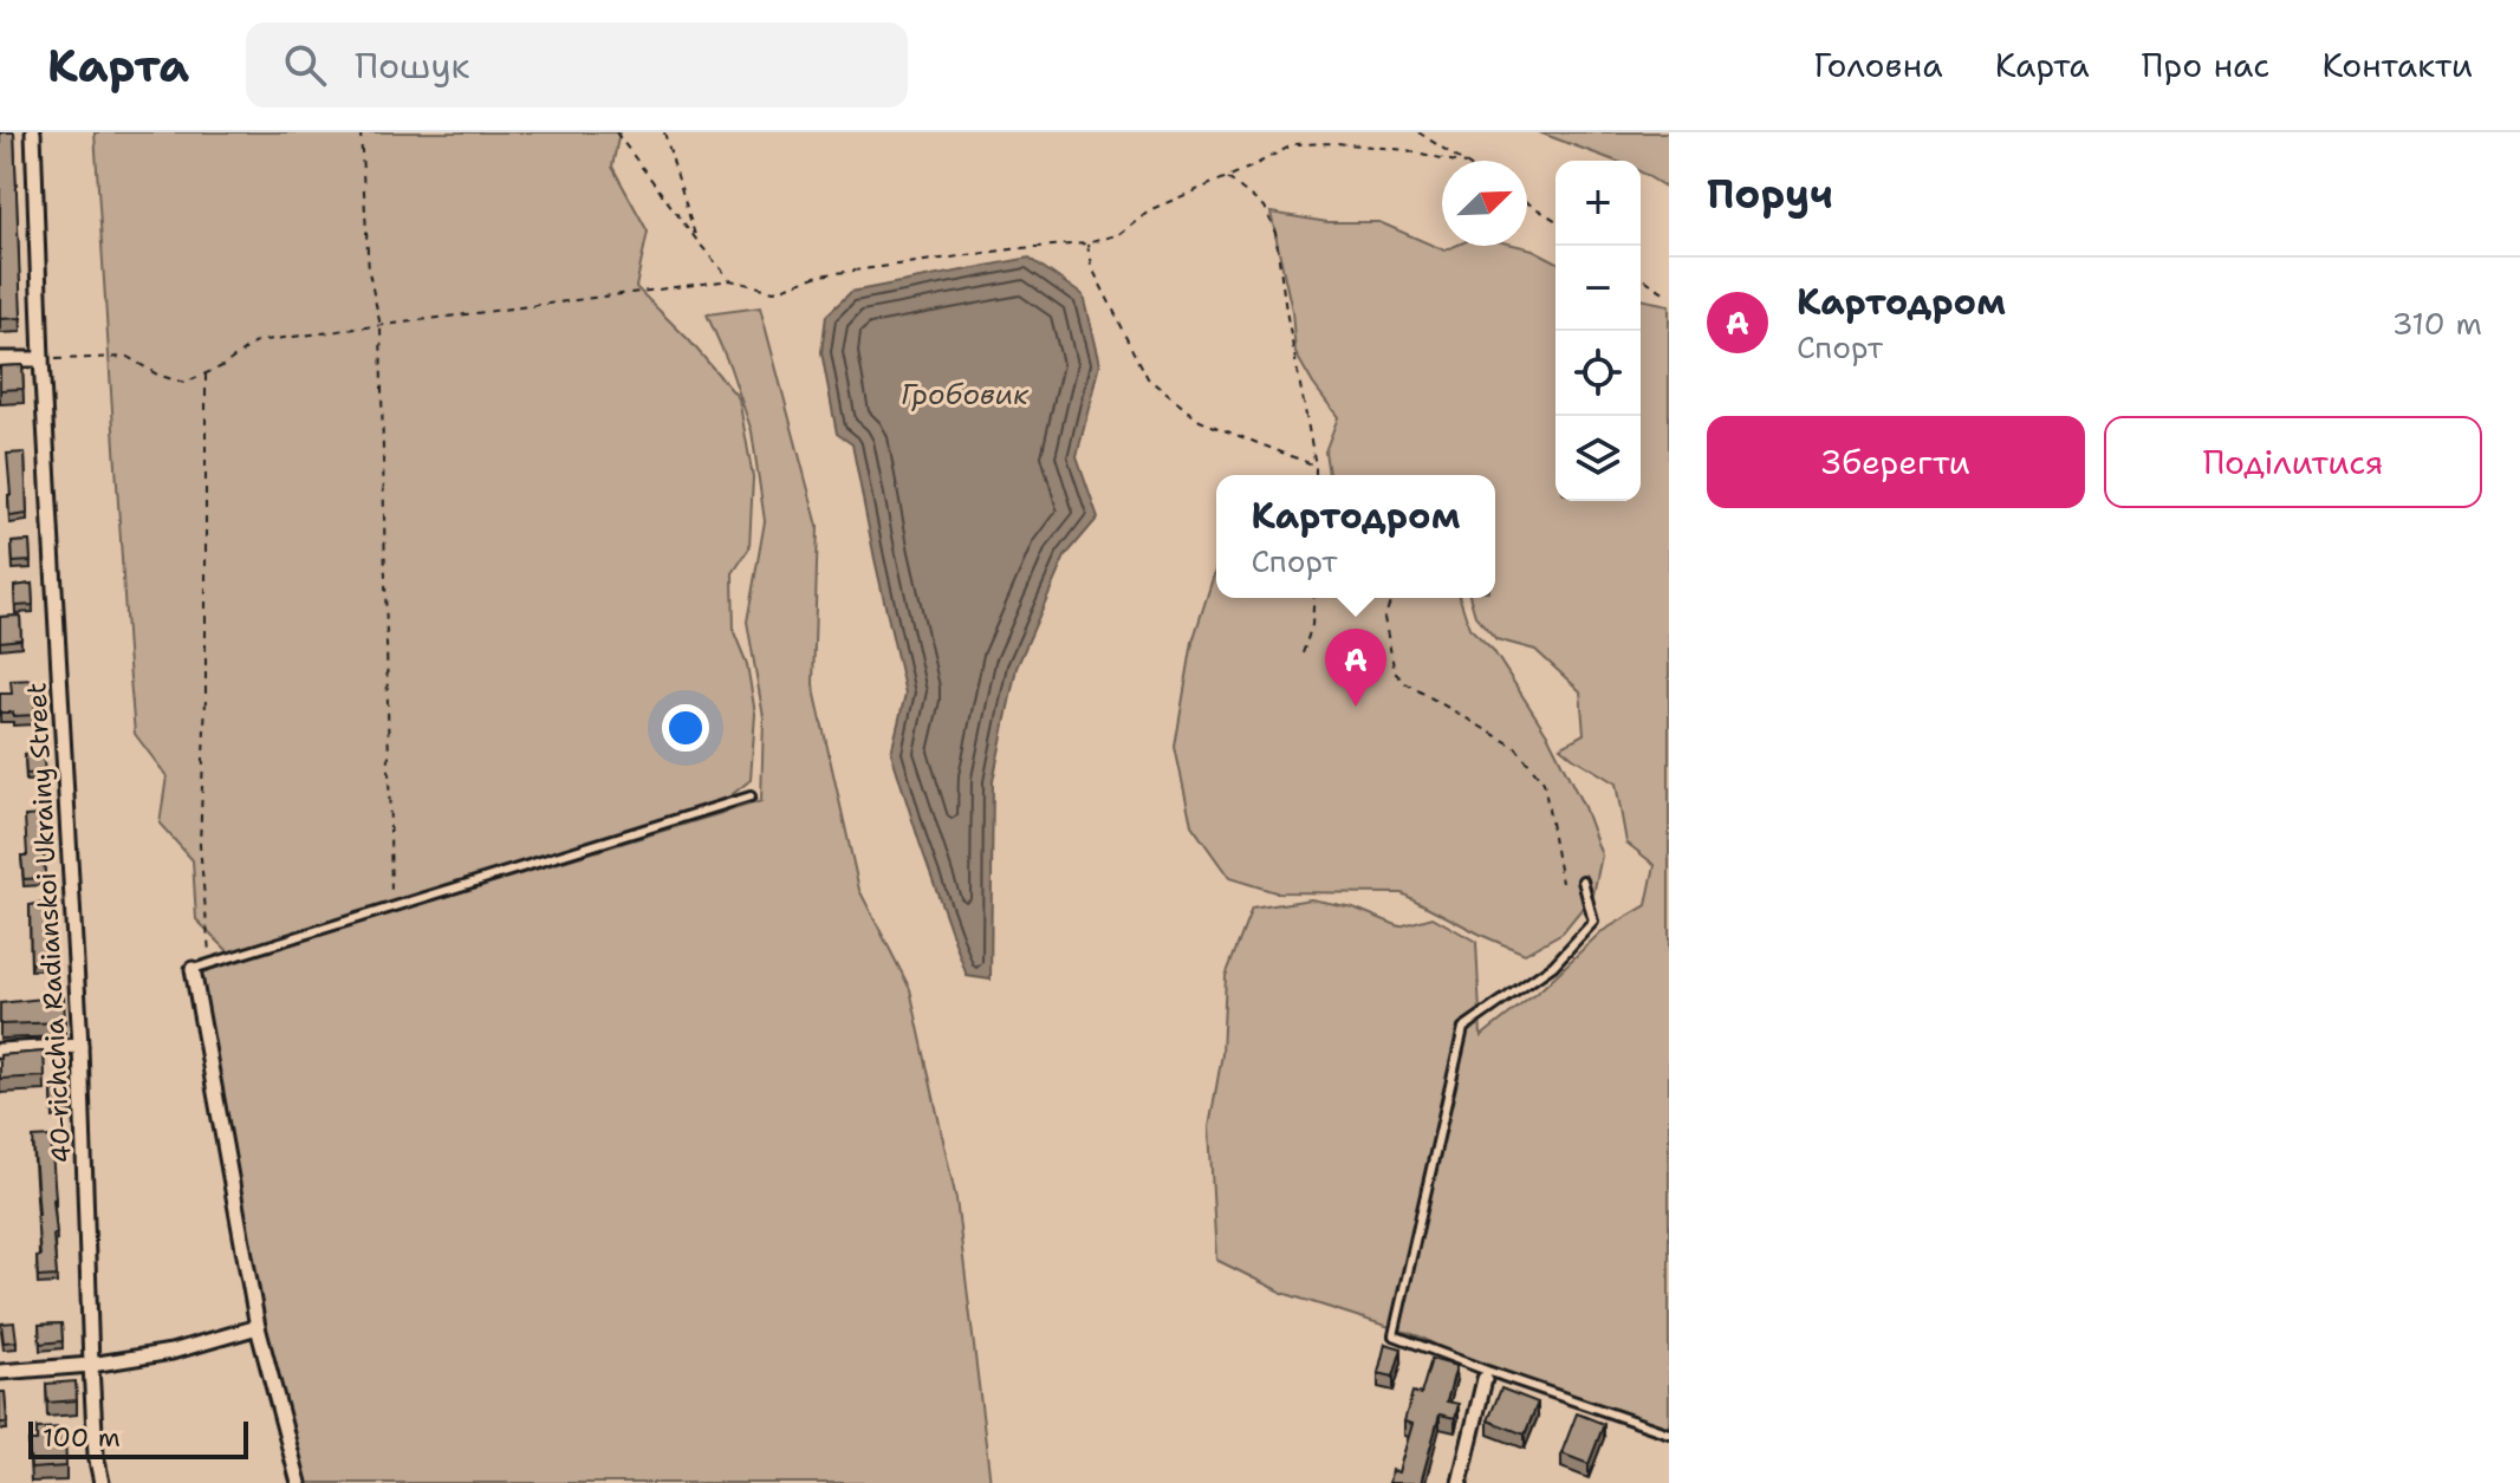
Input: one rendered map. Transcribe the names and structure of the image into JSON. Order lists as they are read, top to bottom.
{
  "streets": {
    "street": ["40-richchia Radianskoi Ukrainy Street"]
  },
  "water": ["Гробовик"],
  "scale_bar": "100 m",
  "north": "top right",
  "page": {
    "header": "Карта",
    "search": "Пошук",
    "nav": [
      "Головна",
      "Карта",
      "Про нас",
      "Контакти"
    ],
    "heading": "Поруч",
    "map_buttons": ["+", "−"],
    "list": [
      {
        "mark": "A",
        "name": "Картодром",
        "note": "Спорт",
        "value": "310 m"
      }
    ],
    "buttons": ["Зберегти", "Поділитися"],
    "popup": ["Картодром", "Спорт"],
    "pins": "A",
    "scale": "100 m"
  }
}
